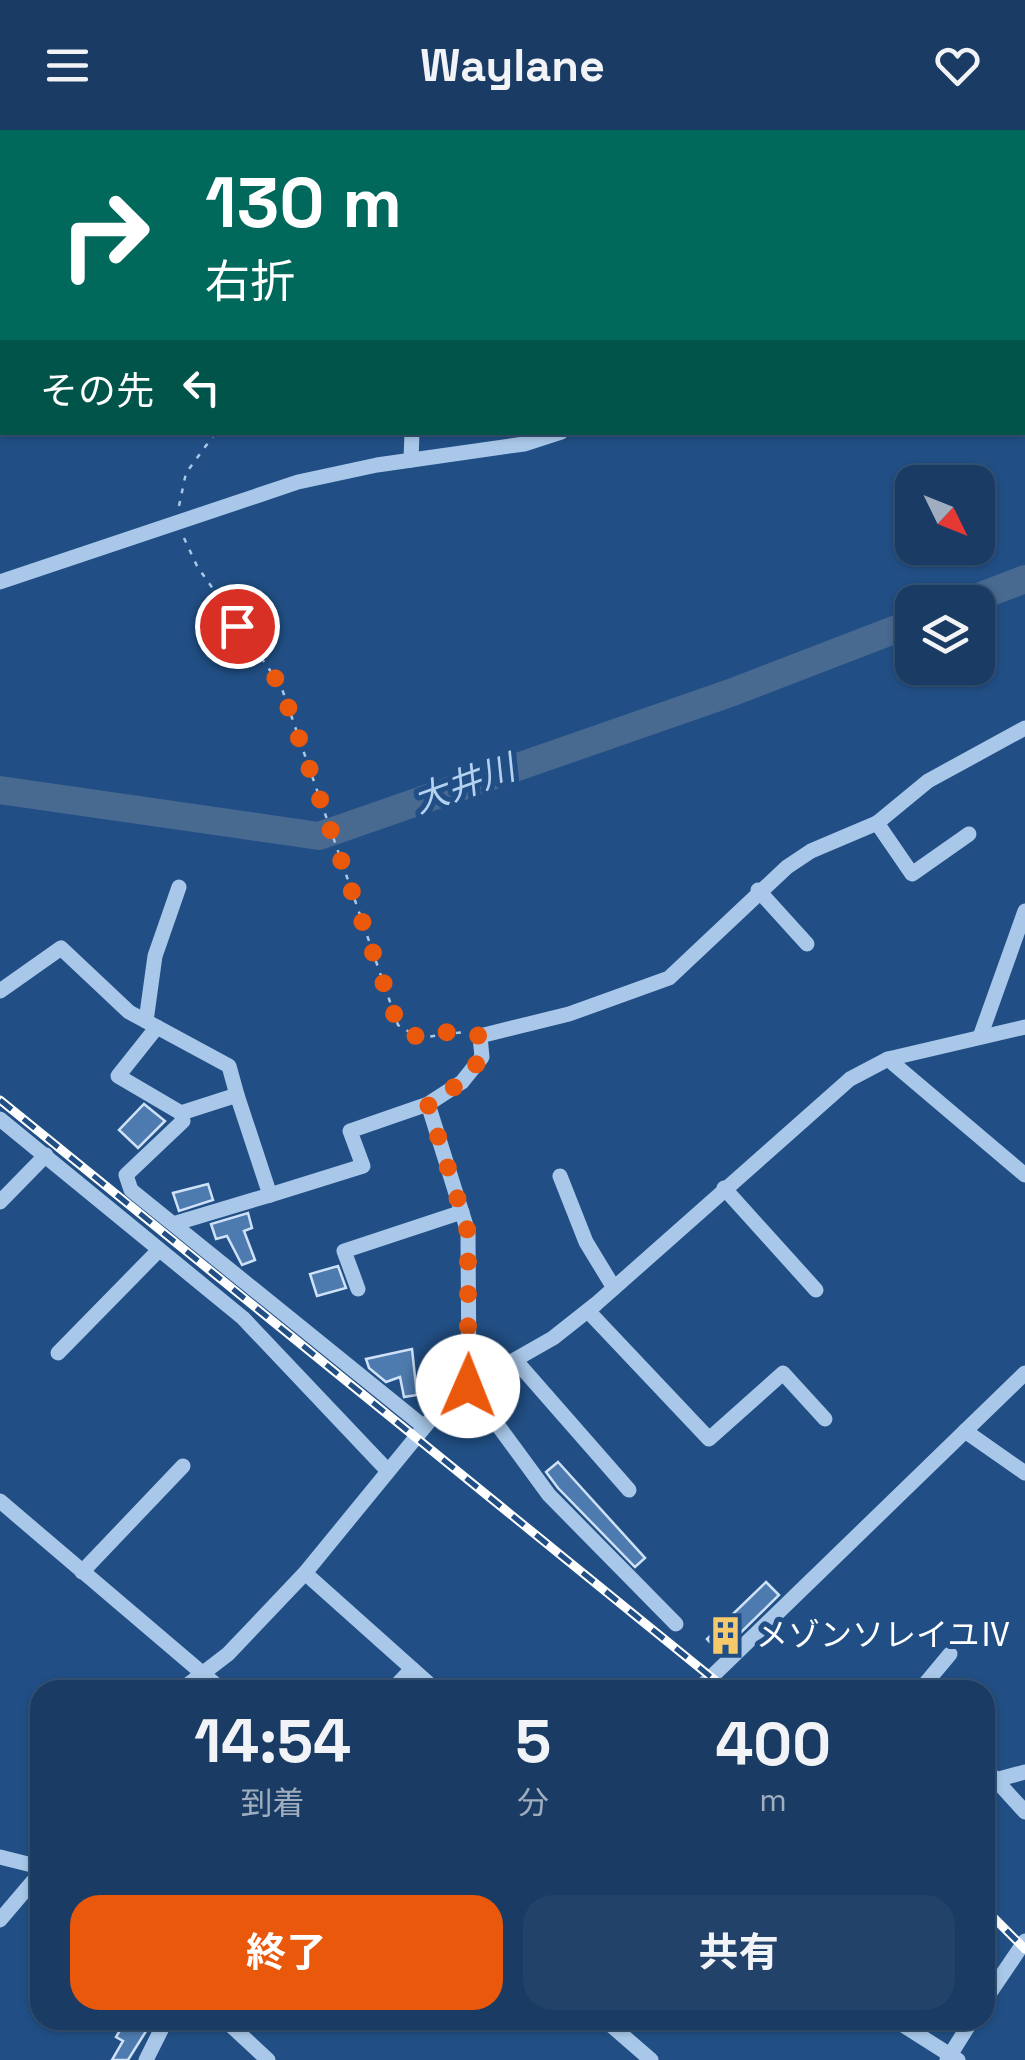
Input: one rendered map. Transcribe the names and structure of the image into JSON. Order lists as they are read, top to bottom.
{
  "water": ["大井川"],
  "places": {
    "building": ["メゾンソレイユⅣ"]
  },
  "north": "bottom right",
  "page": {
    "header": "Waylane",
    "turn": ["130 m", "右折"],
    "then": "その先",
    "eta": [
      "14:54",
      "到着",
      "5",
      "分",
      "400",
      "m"
    ],
    "buttons": ["終了", "共有"]
  }
}
